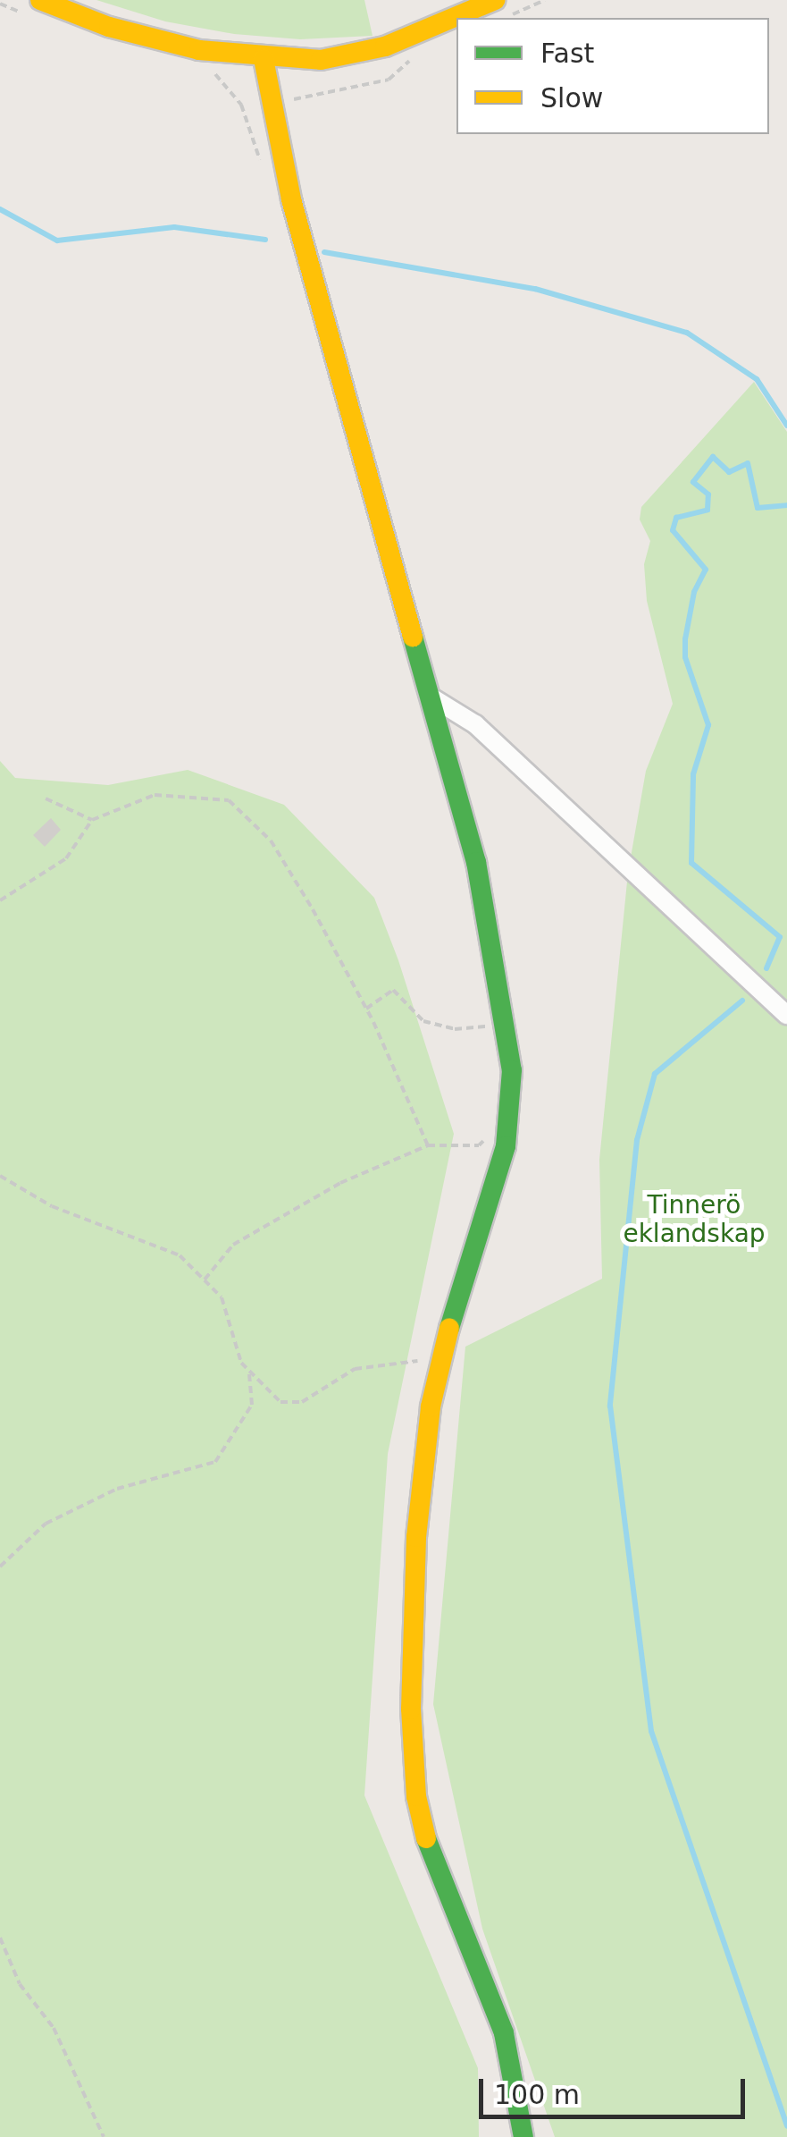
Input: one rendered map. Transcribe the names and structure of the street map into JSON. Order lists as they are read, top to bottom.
{
  "parks": ["Tinnerö eklandskap"],
  "legend": ["Fast", "Slow"],
  "scale_bar": "100 m"
}
